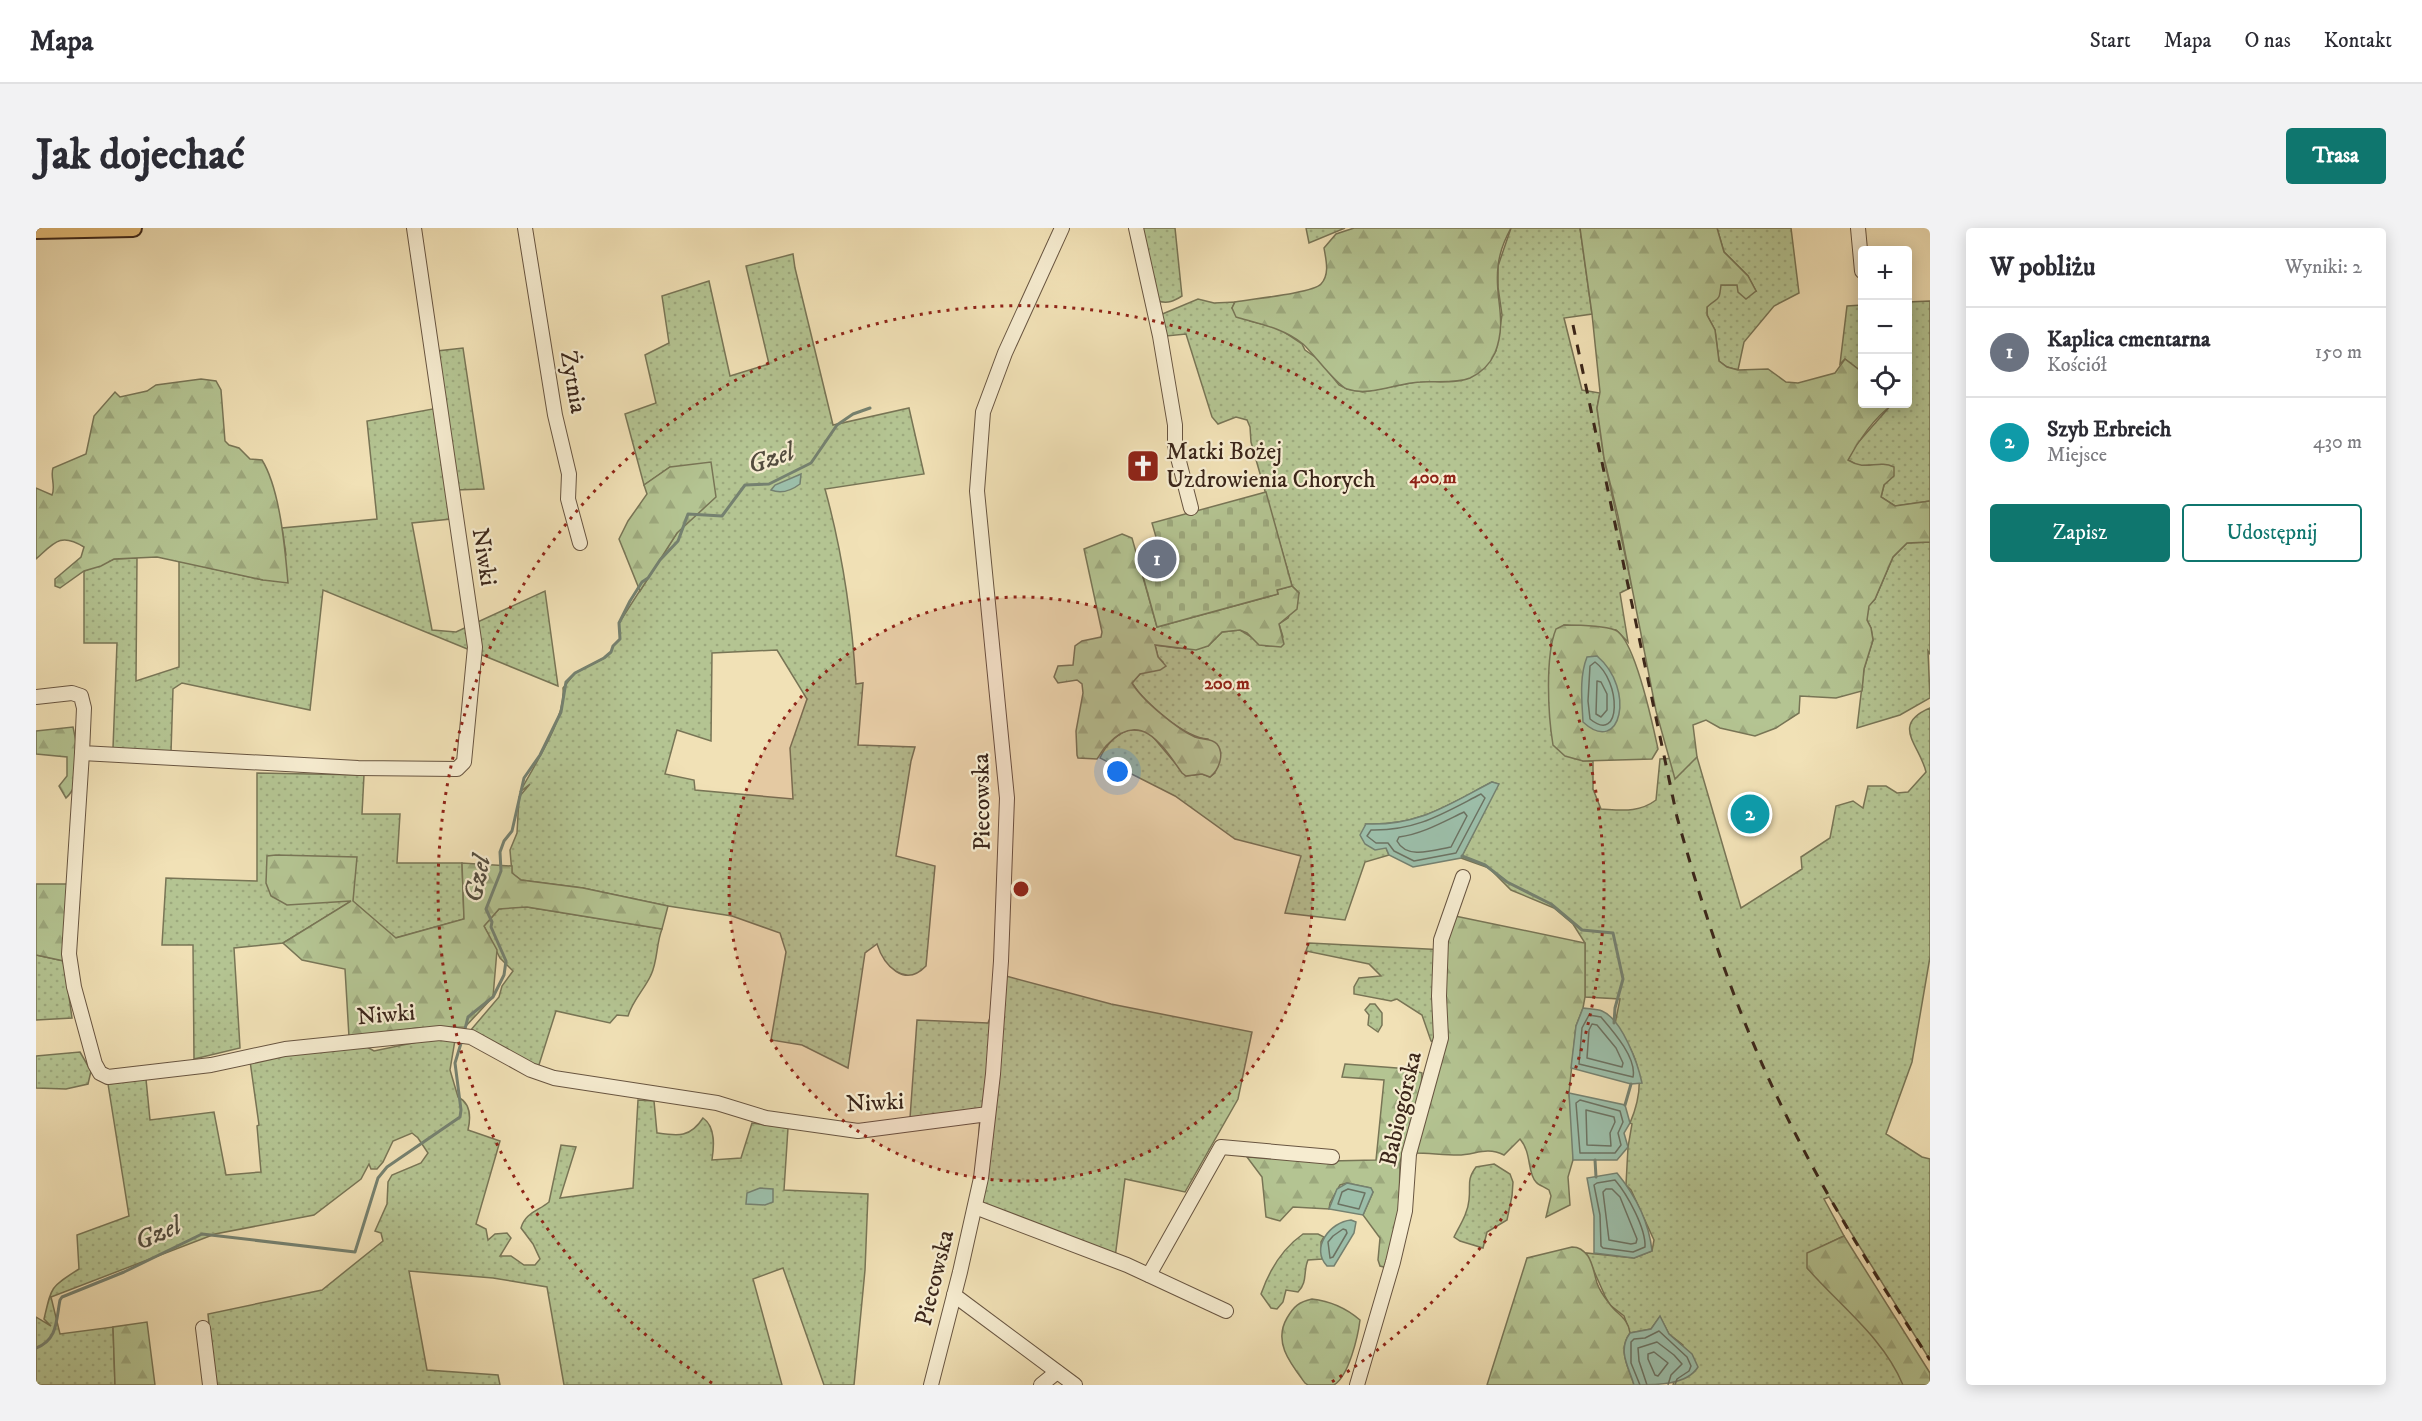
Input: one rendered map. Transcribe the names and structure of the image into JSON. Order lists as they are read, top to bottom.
{
  "streets": {
    "street": [
      "Żytnia",
      "Niwki",
      "Piecowska",
      "Babiogórska"
    ]
  },
  "crossings": [
    ["Niwki", "Piecowska"]
  ],
  "water": ["Gzel"],
  "places": {
    "church": ["Matki Bożej Uzdrowienia Chorych"]
  },
  "page": {
    "header": "Mapa",
    "nav": [
      "Start",
      "Mapa",
      "O nas",
      "Kontakt"
    ],
    "buttons": [
      "Trasa",
      ["Zapisz", "Udostępnij"]
    ],
    "title": "Jak dojechać",
    "heading": ["W pobliżu", "Wyniki: 2"],
    "map_buttons": ["+", "−"],
    "list": [
      {
        "mark": "1",
        "name": "Kaplica cmentarna",
        "note": "Kościół",
        "value": "150 m"
      },
      {
        "mark": "2",
        "name": "Szyb Erbreich",
        "note": "Miejsce",
        "value": "430 m"
      }
    ],
    "pins": ["1", "2"]
  },
  "rings": ["400 m", "200 m"]
}
